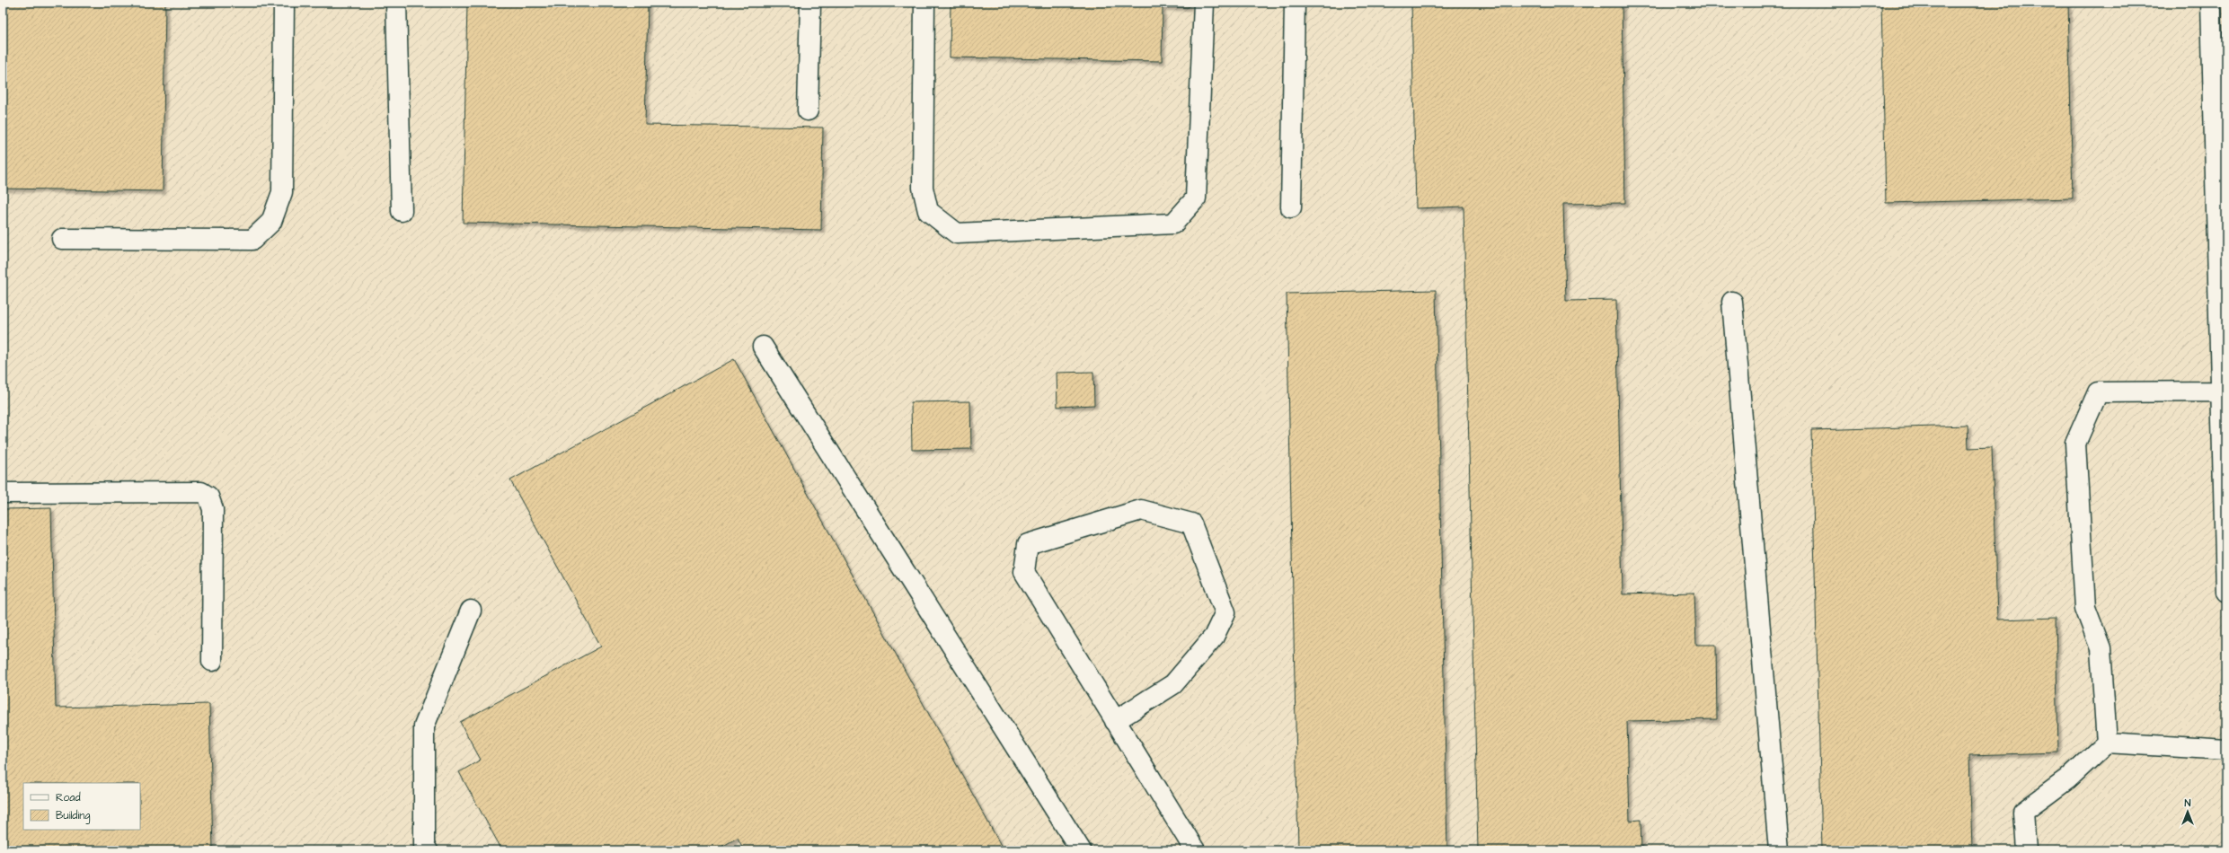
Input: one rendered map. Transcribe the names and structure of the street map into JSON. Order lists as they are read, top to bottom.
{
  "legend": ["Road", "Building"],
  "north": "top"
}
